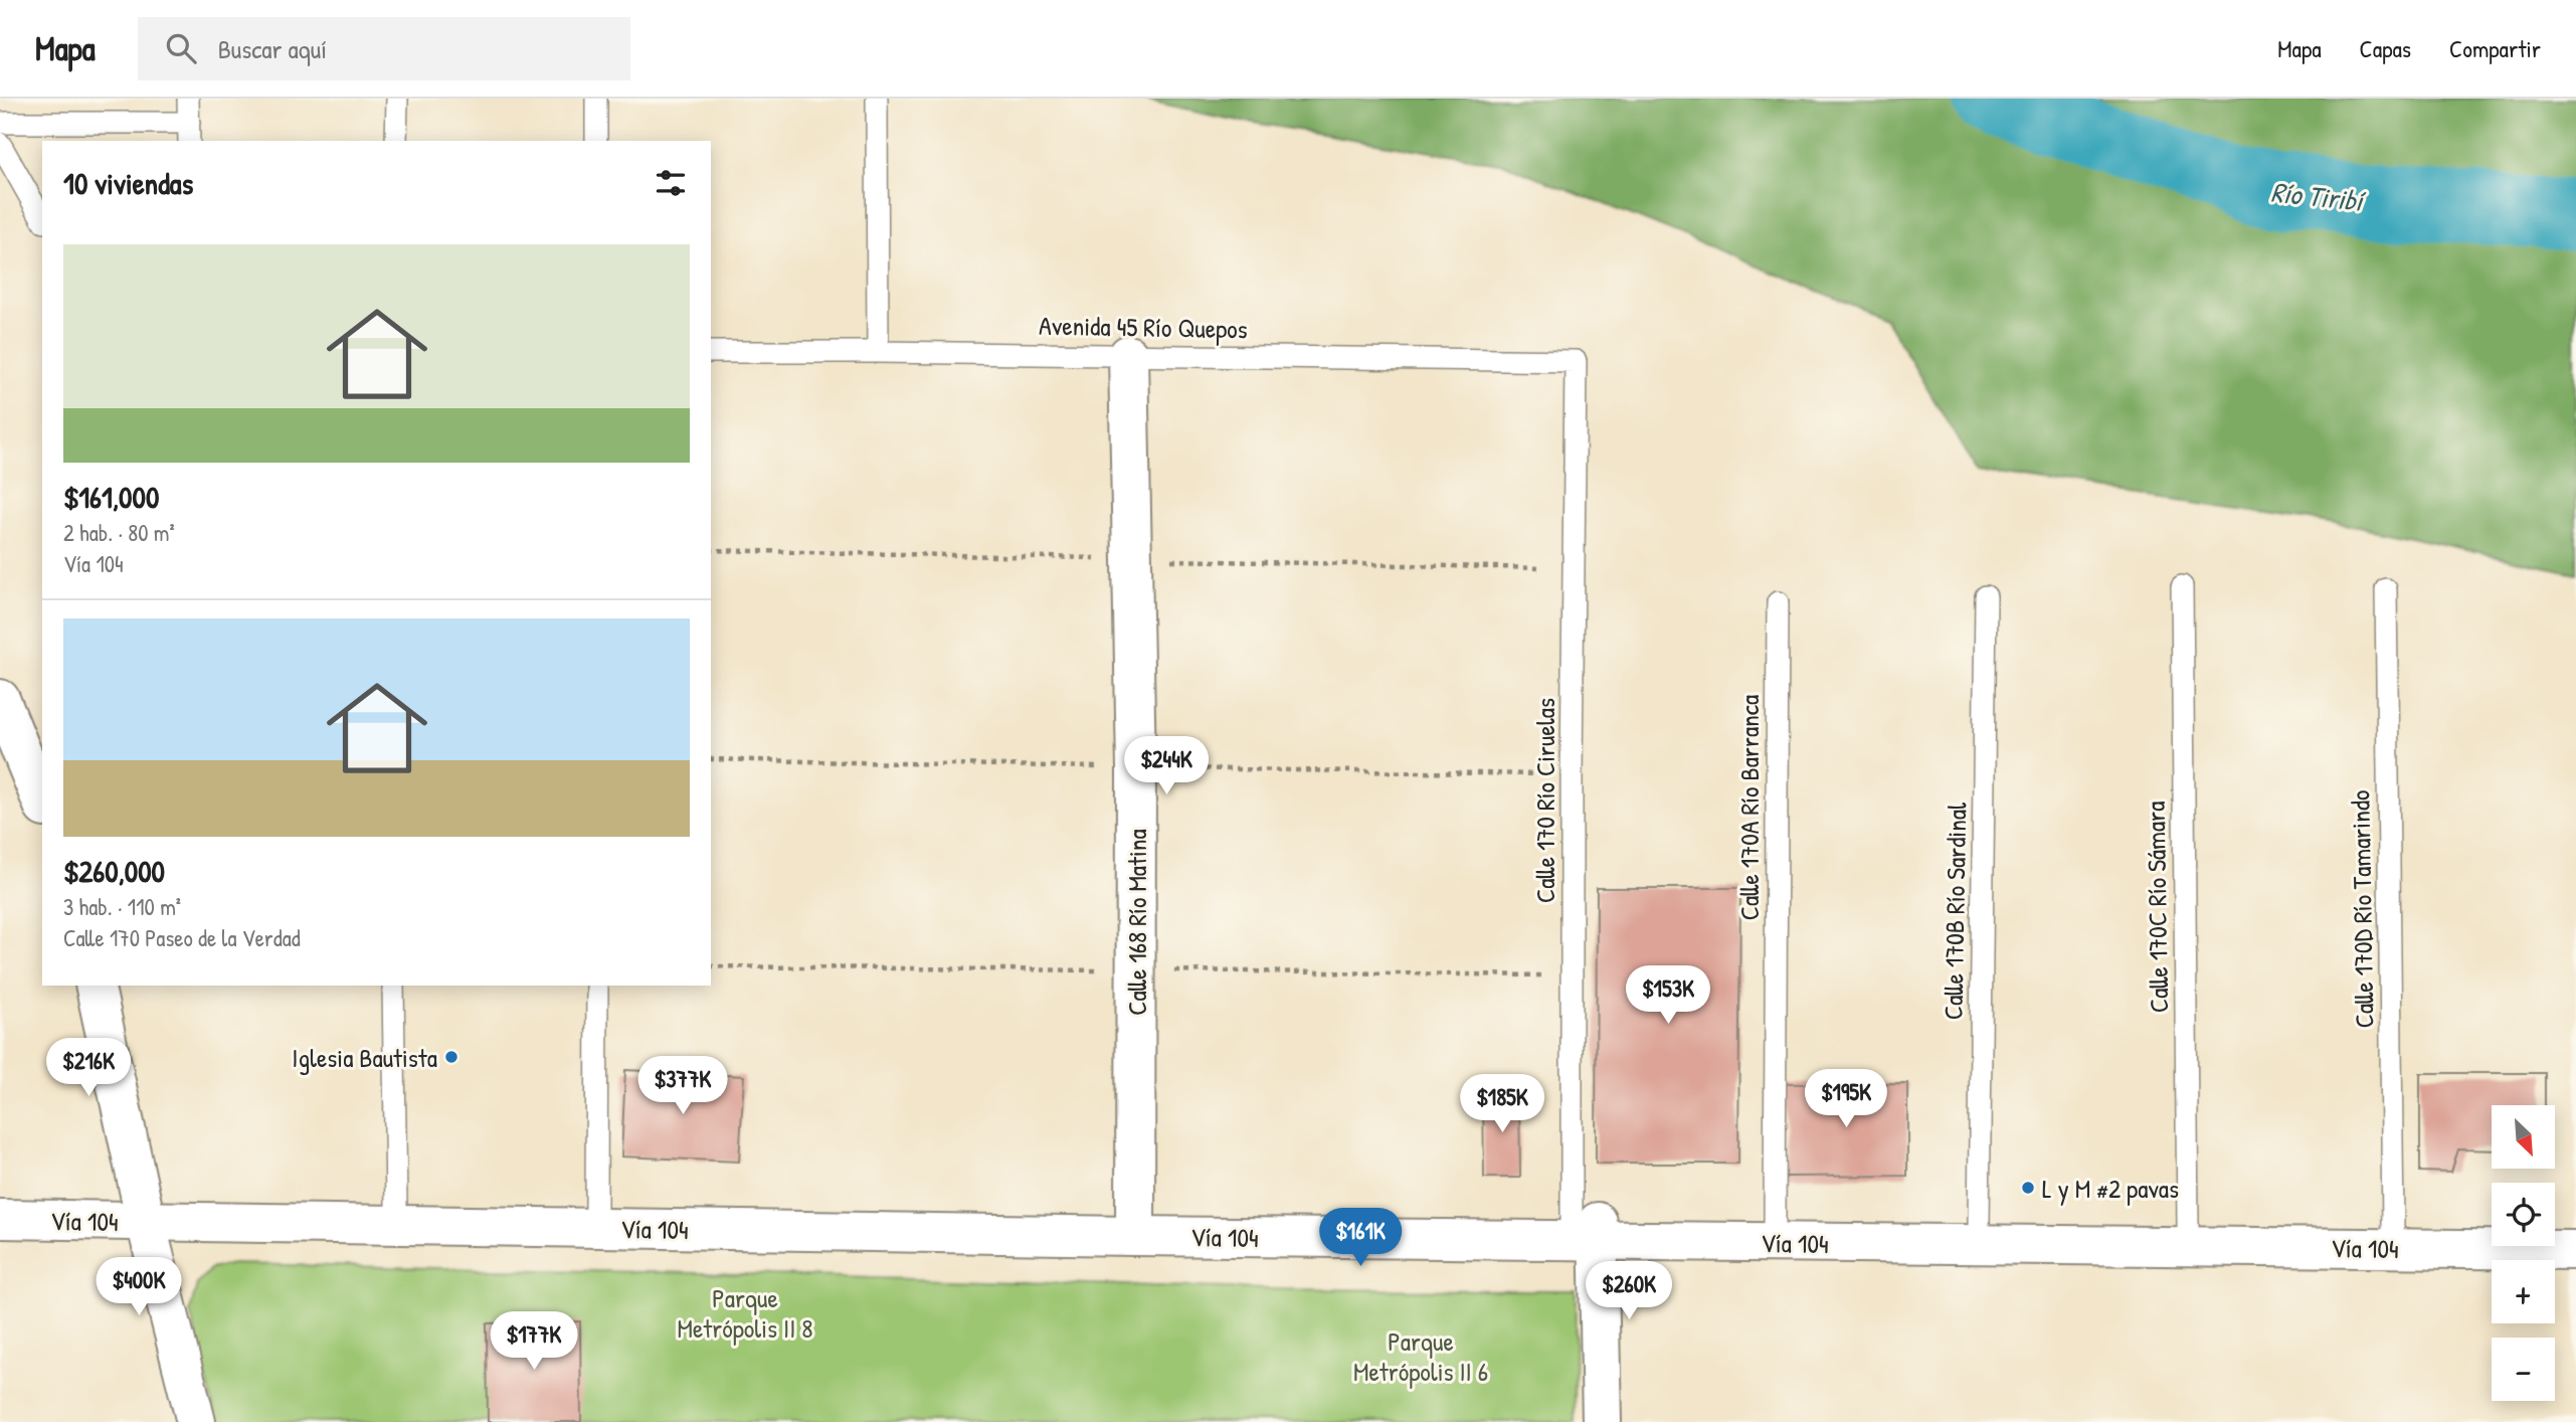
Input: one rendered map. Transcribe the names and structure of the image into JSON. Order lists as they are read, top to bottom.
{
  "streets": {
    "main road": ["Calle 168 Río Matina", "Vía 104"],
    "lane": [
      "Avenida 45 Río Quepos",
      "Calle 170 Río Ciruelas",
      "Calle 170A Río Barranca",
      "Calle 170C Río Sámara",
      "Calle 170D Río Tamarindo",
      "Calle 170B Río Sardinal"
    ]
  },
  "crossings": [
    ["Avenida 45 Río Quepos", "Calle 170 Río Ciruelas"],
    ["Avenida 45 Río Quepos", "Calle 168 Río Matina"],
    ["Calle 170 Río Ciruelas", "Vía 104"],
    ["Calle 170A Río Barranca", "Vía 104"],
    ["Calle 170C Río Sámara", "Vía 104"],
    ["Calle 170D Río Tamarindo", "Vía 104"],
    ["Calle 170B Río Sardinal", "Vía 104"],
    ["Calle 168 Río Matina", "Vía 104"]
  ],
  "water": ["Río Tiribí"],
  "parks": ["Parque Metrópolis II 8", "Parque Metrópolis II 6"],
  "places": ["Iglesia Bautista", "L y M #2 pavas"],
  "north": "bottom right",
  "page": {
    "header": "Mapa",
    "search": "Buscar aquí",
    "nav": ["Mapa", "Capas", "Compartir"],
    "heading": "10 viviendas",
    "list": [
      {
        "name": "$161,000",
        "note": "2 hab. · 80 m² · Vía 104"
      },
      {
        "name": "$260,000",
        "note": "3 hab. · 110 m² · Calle 170 Paseo de la Verdad"
      }
    ],
    "price": [
      "$244K",
      "$153K",
      "$216K",
      "$377K",
      "$195K",
      "$185K",
      "$161K",
      "$400K",
      "$260K",
      "$177K"
    ],
    "map_buttons": ["+", "−"]
  }
}
